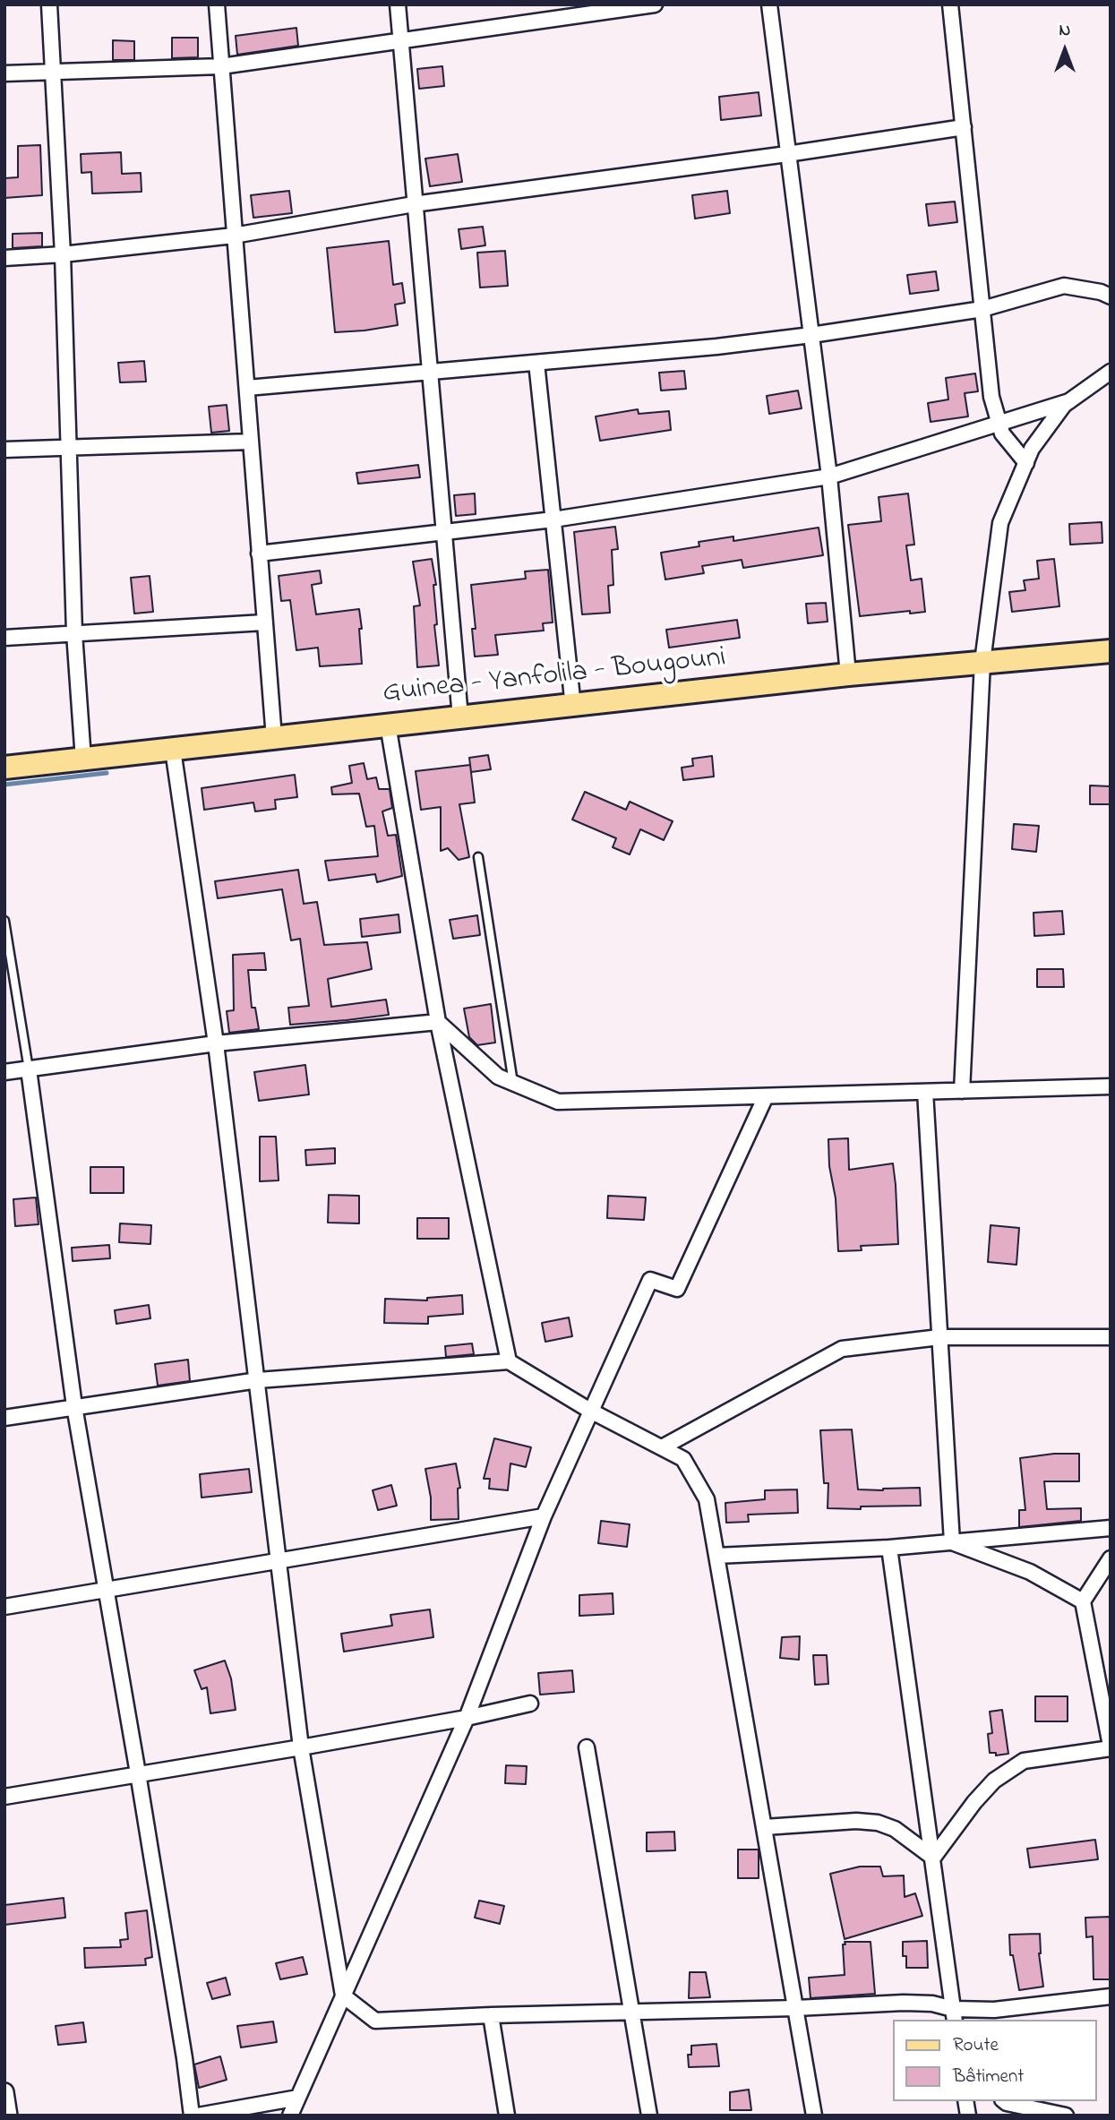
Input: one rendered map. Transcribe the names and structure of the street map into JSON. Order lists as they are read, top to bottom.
{
  "streets": {
    "main road": ["Guinea - Yanfolila - Bougouni"]
  },
  "legend": ["Route", "Bâtiment"],
  "north": "top"
}
